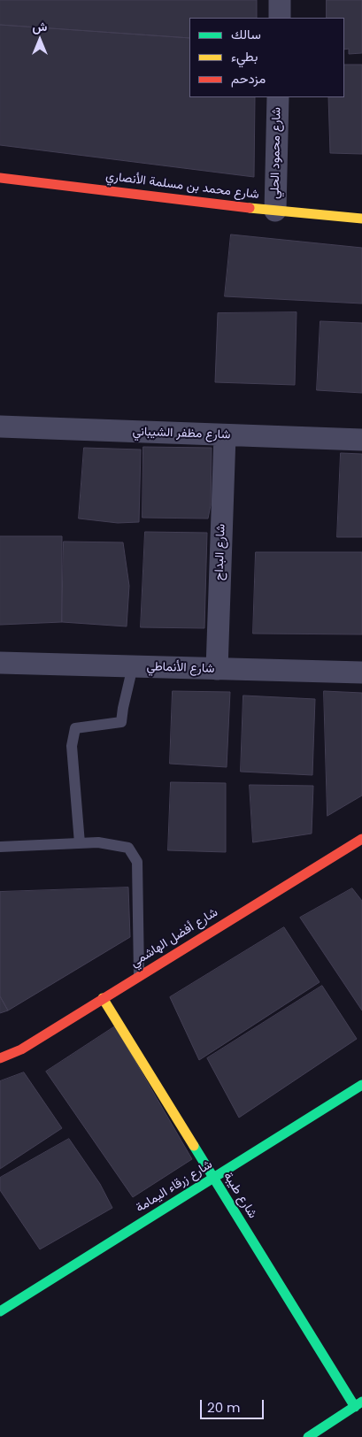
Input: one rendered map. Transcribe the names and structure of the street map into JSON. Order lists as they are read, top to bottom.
{
  "streets": {
    "street": [
      "شارع محمود الحلي",
      "شارع محمد بن مسلمة الأنصاري",
      "شارع مظفر الشيباني",
      "شارع البداح",
      "شارع الأنماطي",
      "شارع أفضل الهاشمي",
      "شارع زرقاء اليمامة",
      "شارع طيبة"
    ]
  },
  "crossings": [
    ["شارع محمود الحلي", "شارع محمد بن مسلمة الأنصاري"],
    ["شارع مظفر الشيباني", "شارع البداح"],
    ["شارع البداح", "شارع الأنماطي"],
    ["شارع أفضل الهاشمي", "شارع طيبة"],
    ["شارع زرقاء اليمامة", "شارع طيبة"]
  ],
  "legend": ["سالك", "بطيء", "مزدحم"],
  "scale_bar": "20 m",
  "north": "top"
}
